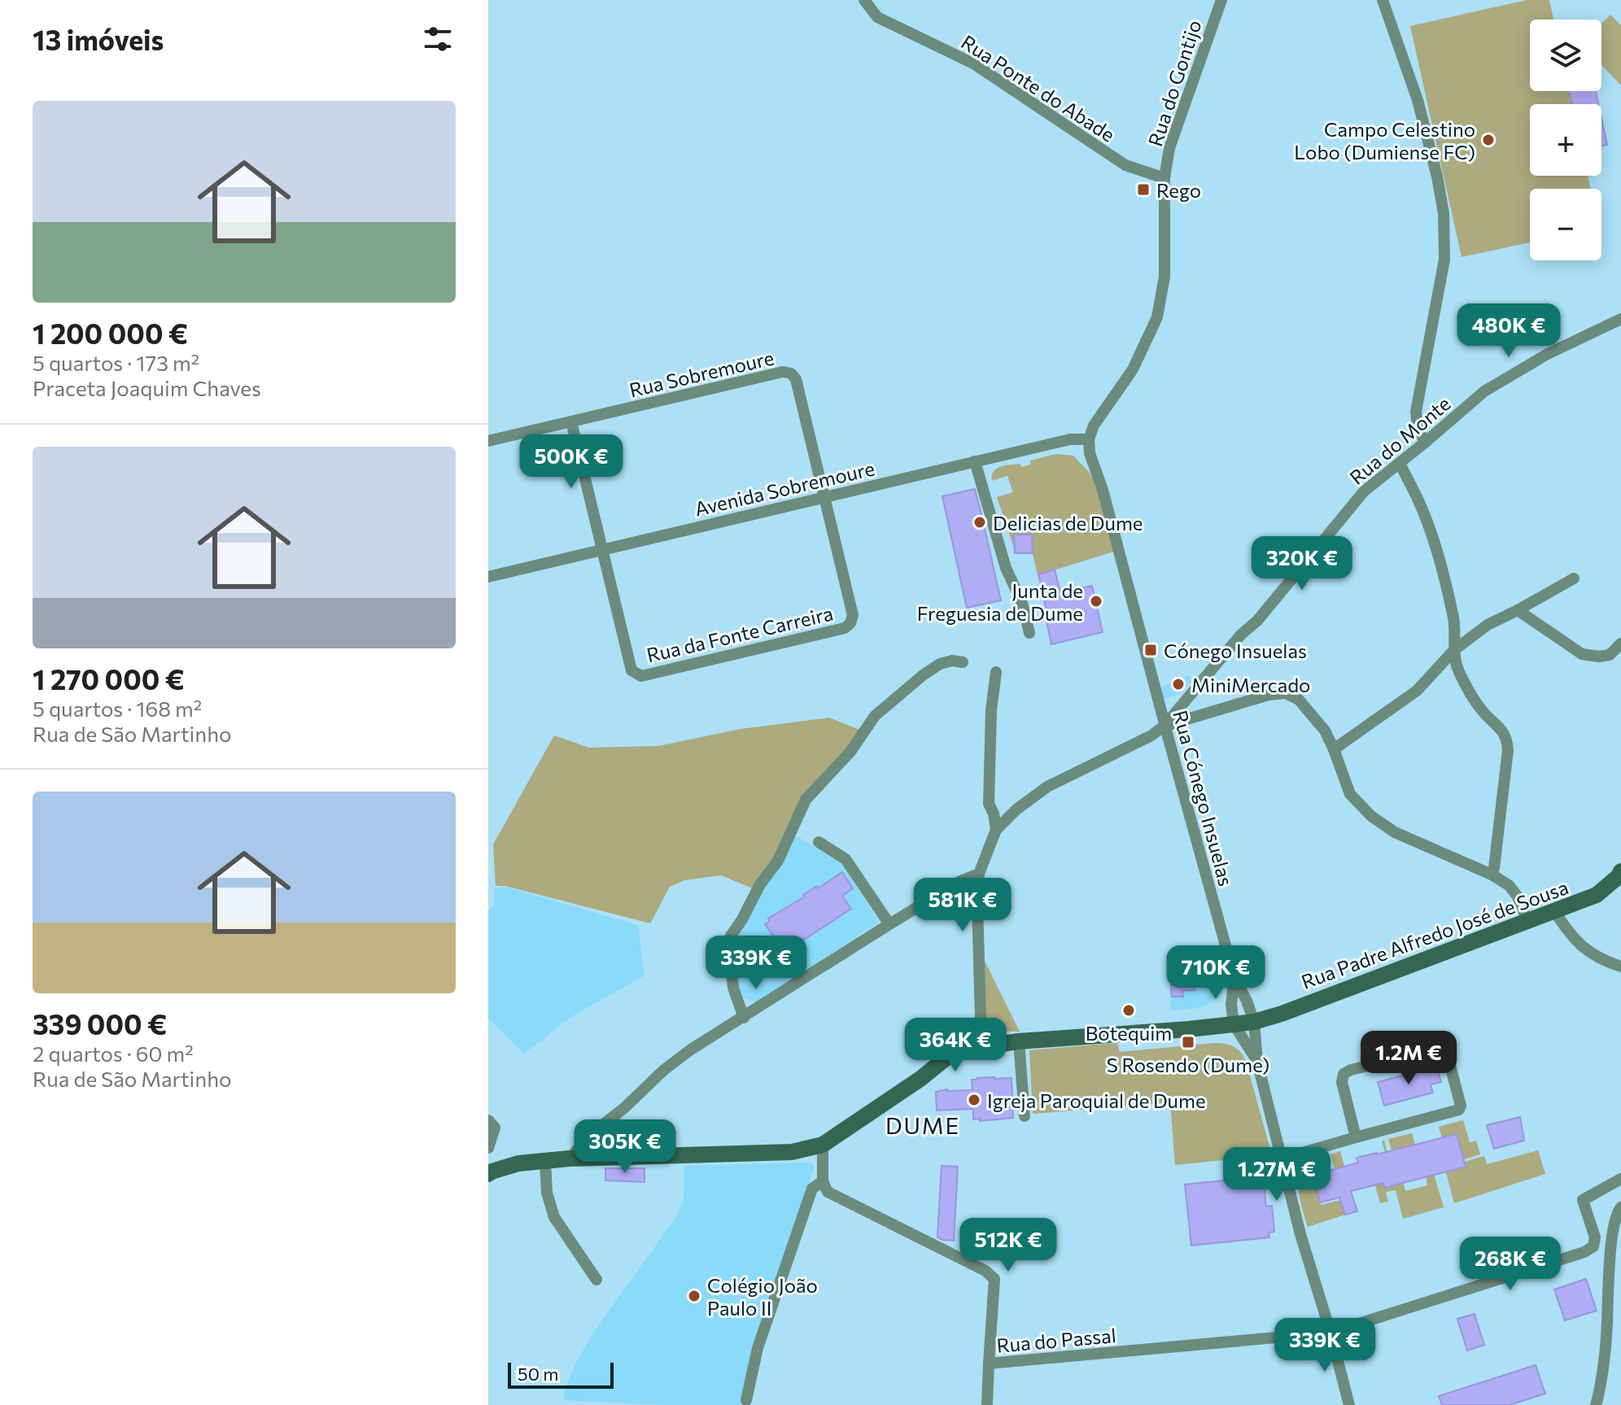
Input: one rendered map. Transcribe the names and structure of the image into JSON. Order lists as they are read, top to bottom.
{
  "streets": {
    "street": [
      "Rua do Gontijo",
      "Rua Ponte do Abade",
      "Rua Sobremoure",
      "Rua do Monte",
      "Avenida Sobremoure",
      "Rua da Fonte Carreira",
      "Rua Cónego Insuelas",
      "Rua Padre Alfredo José de Sousa",
      "Rua do Passal"
    ]
  },
  "crossings": [
    ["Rua do Gontijo", "Rua Ponte do Abade"],
    ["Rua do Gontijo", "Avenida Sobremoure"],
    ["Rua do Gontijo", "Rua Cónego Insuelas"],
    ["Rua Sobremoure", "Avenida Sobremoure"],
    ["Rua Sobremoure", "Rua da Fonte Carreira"],
    ["Rua do Monte", "Rua Cónego Insuelas"],
    ["Avenida Sobremoure", "Rua da Fonte Carreira"],
    ["Avenida Sobremoure", "Rua Cónego Insuelas"],
    ["Rua Cónego Insuelas", "Rua Padre Alfredo José de Sousa"]
  ],
  "districts": ["DUME"],
  "places": {
    "other": [
      "Campo Celestino Lobo (Dumiense FC)",
      "Delicias de Dume",
      "Junta de Freguesia de Dume",
      "MiniMercado",
      "Botequim",
      "Igreja Paroquial de Dume",
      "Colégio João Paulo II"
    ],
    "transit": ["Rego", "Cónego Insuelas", "S Rosendo (Dume)"]
  },
  "scale_bar": "50 m",
  "page": {
    "heading": "13 imóveis",
    "map_buttons": ["+", "−"],
    "list": [
      {
        "name": "1 200 000 €",
        "note": "5 quartos · 173 m² · Praceta Joaquim Chaves"
      },
      {
        "name": "1 270 000 €",
        "note": "5 quartos · 168 m² · Rua de São Martinho"
      },
      {
        "name": "339 000 €",
        "note": "2 quartos · 60 m² · Rua de São Martinho"
      }
    ],
    "price": [
      "480K €",
      "500K €",
      "320K €",
      "581K €",
      "339K €",
      "710K €",
      "364K €",
      "1.2M €",
      "305K €",
      "1.27M €",
      "512K €",
      "268K €",
      "339K €"
    ],
    "scale": "50 m"
  }
}
